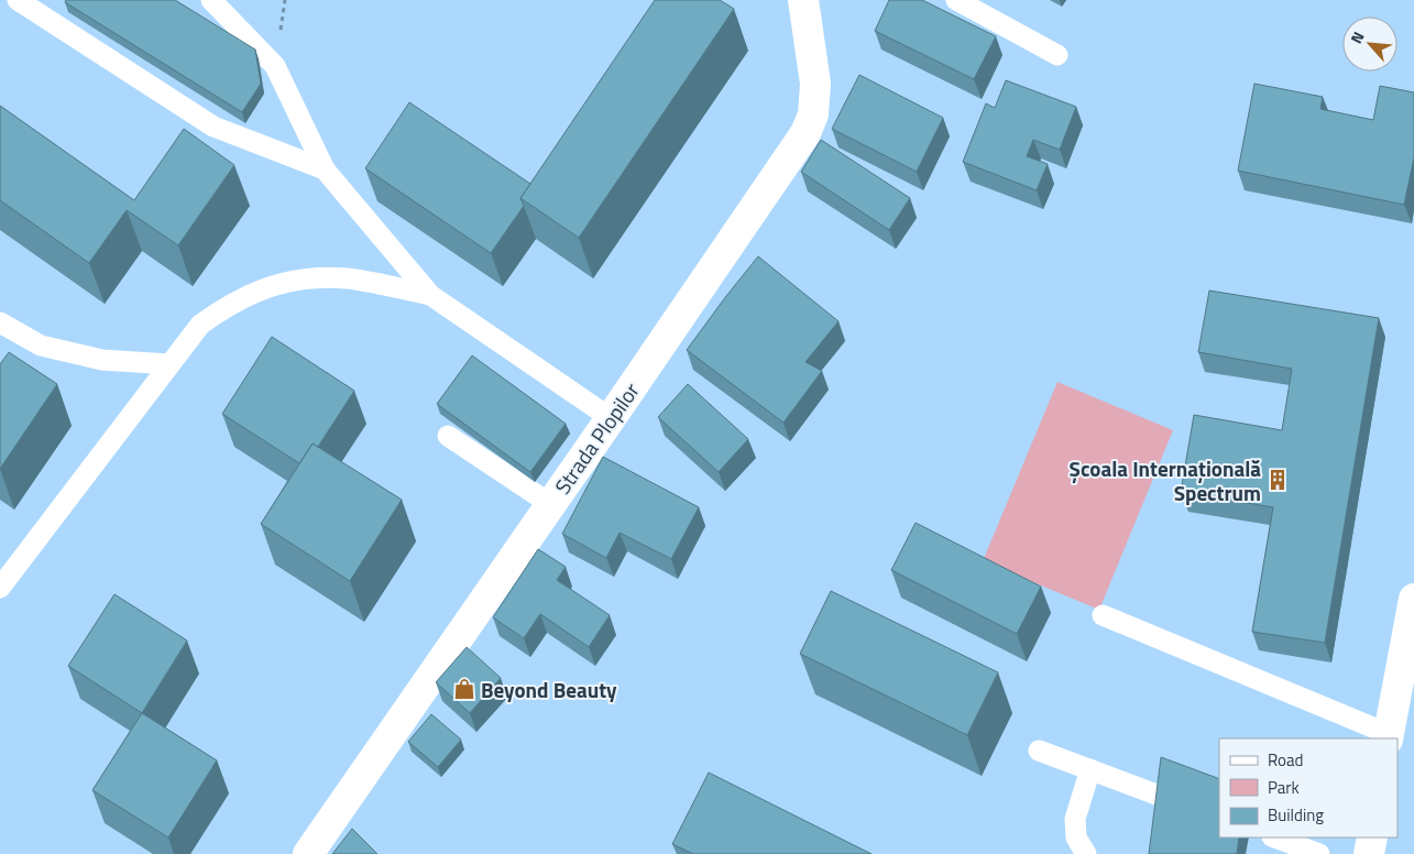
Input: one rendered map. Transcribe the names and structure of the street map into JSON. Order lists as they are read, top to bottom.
{
  "streets": {
    "street": ["Strada Plopilor"]
  },
  "places": {
    "building": ["Școala Internațională Spectrum"],
    "shop": ["Beyond Beauty"]
  },
  "legend": ["Road", "Park", "Building"],
  "north": "top left"
}
